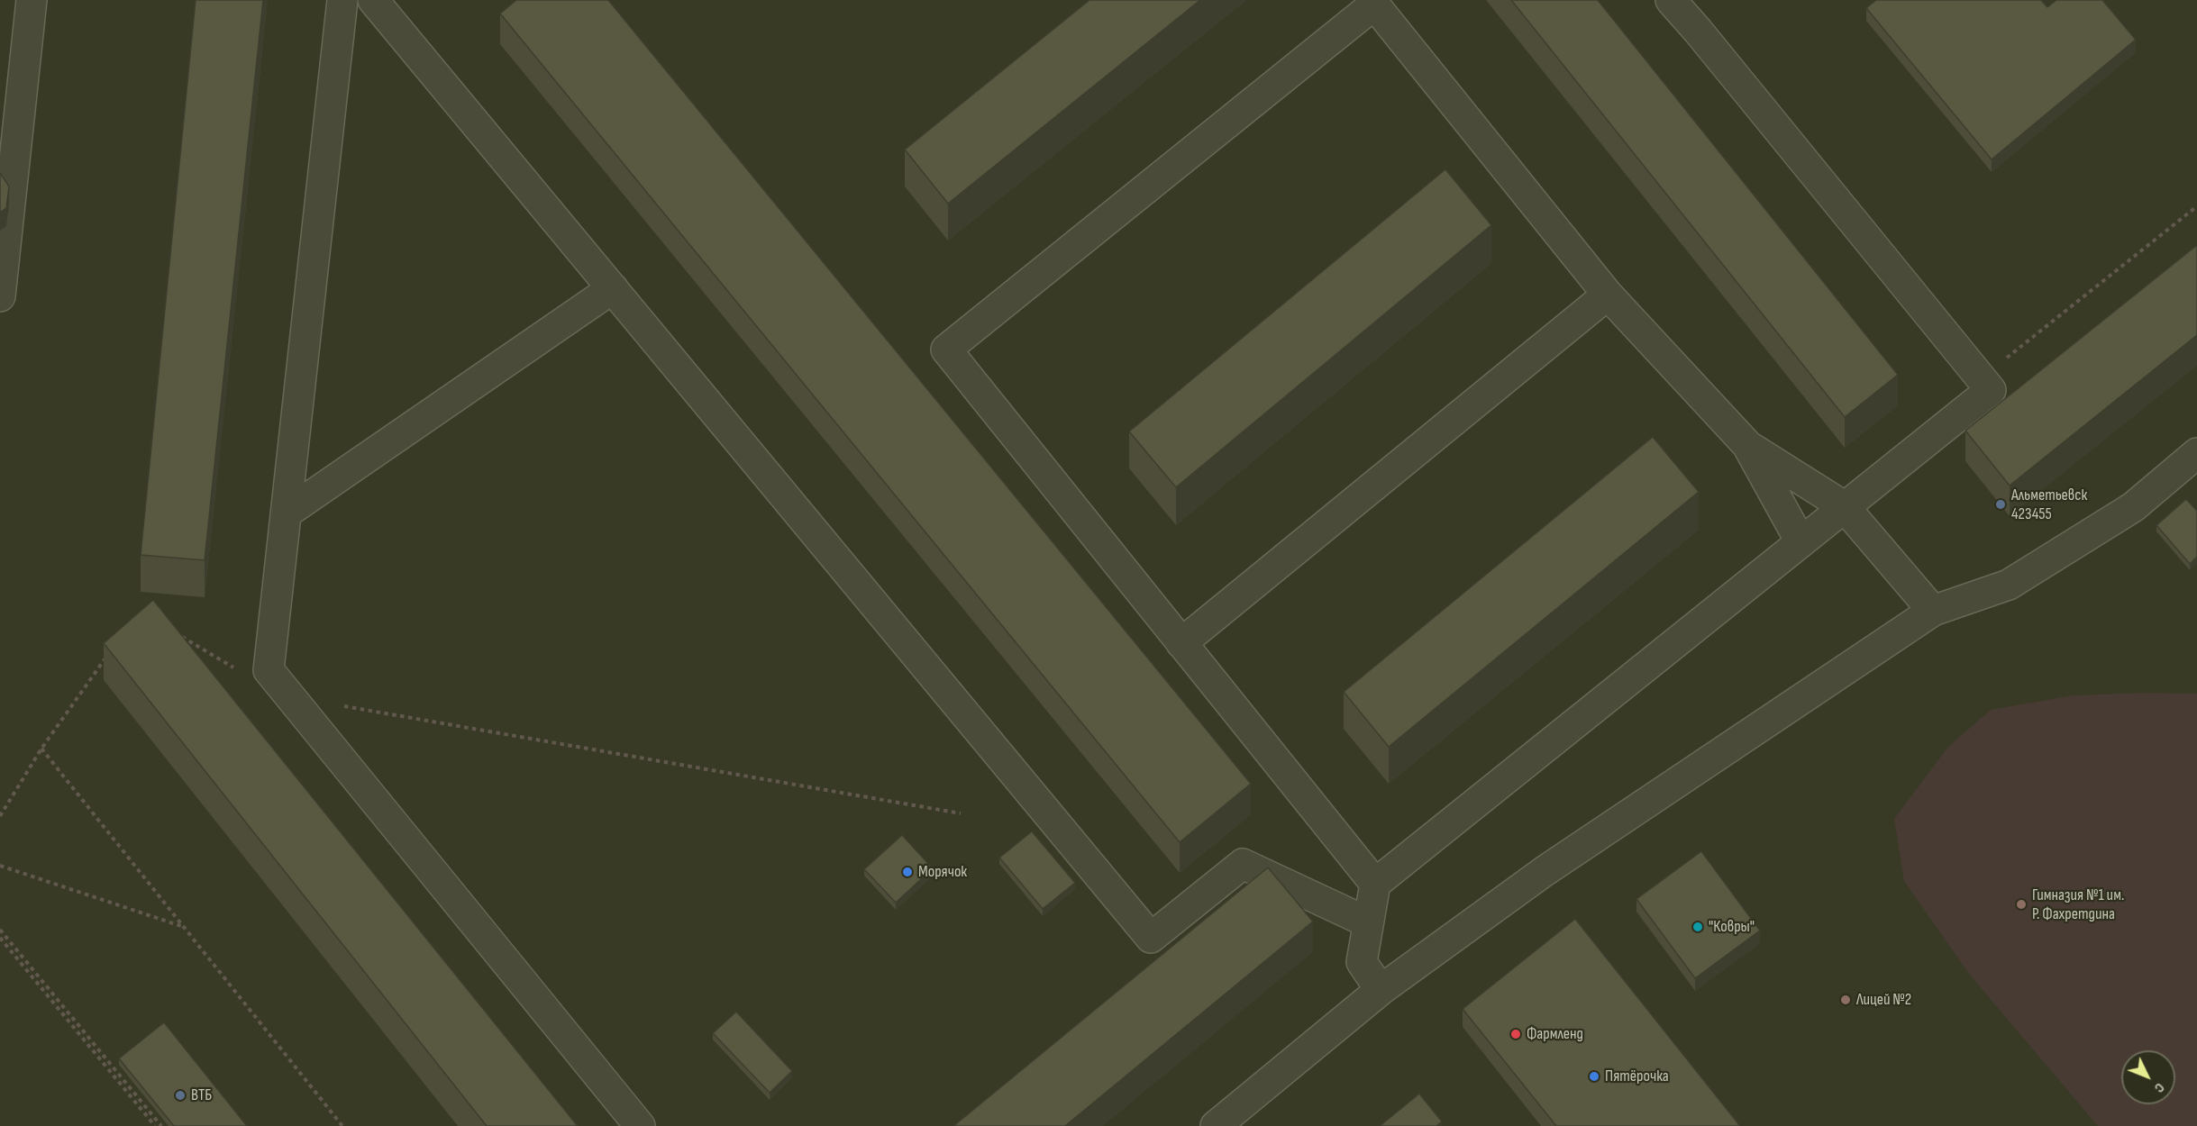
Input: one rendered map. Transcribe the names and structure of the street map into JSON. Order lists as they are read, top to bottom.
{
  "places": [
    "Альметьевск 423455",
    "Морячок",
    "Гимназия №1 им. Р. Фахретдина",
    "\"Ковры\"",
    "Лицей №2",
    "Фармленд",
    "Пятёрочка",
    "ВТБ"
  ],
  "north": "bottom right"
}
